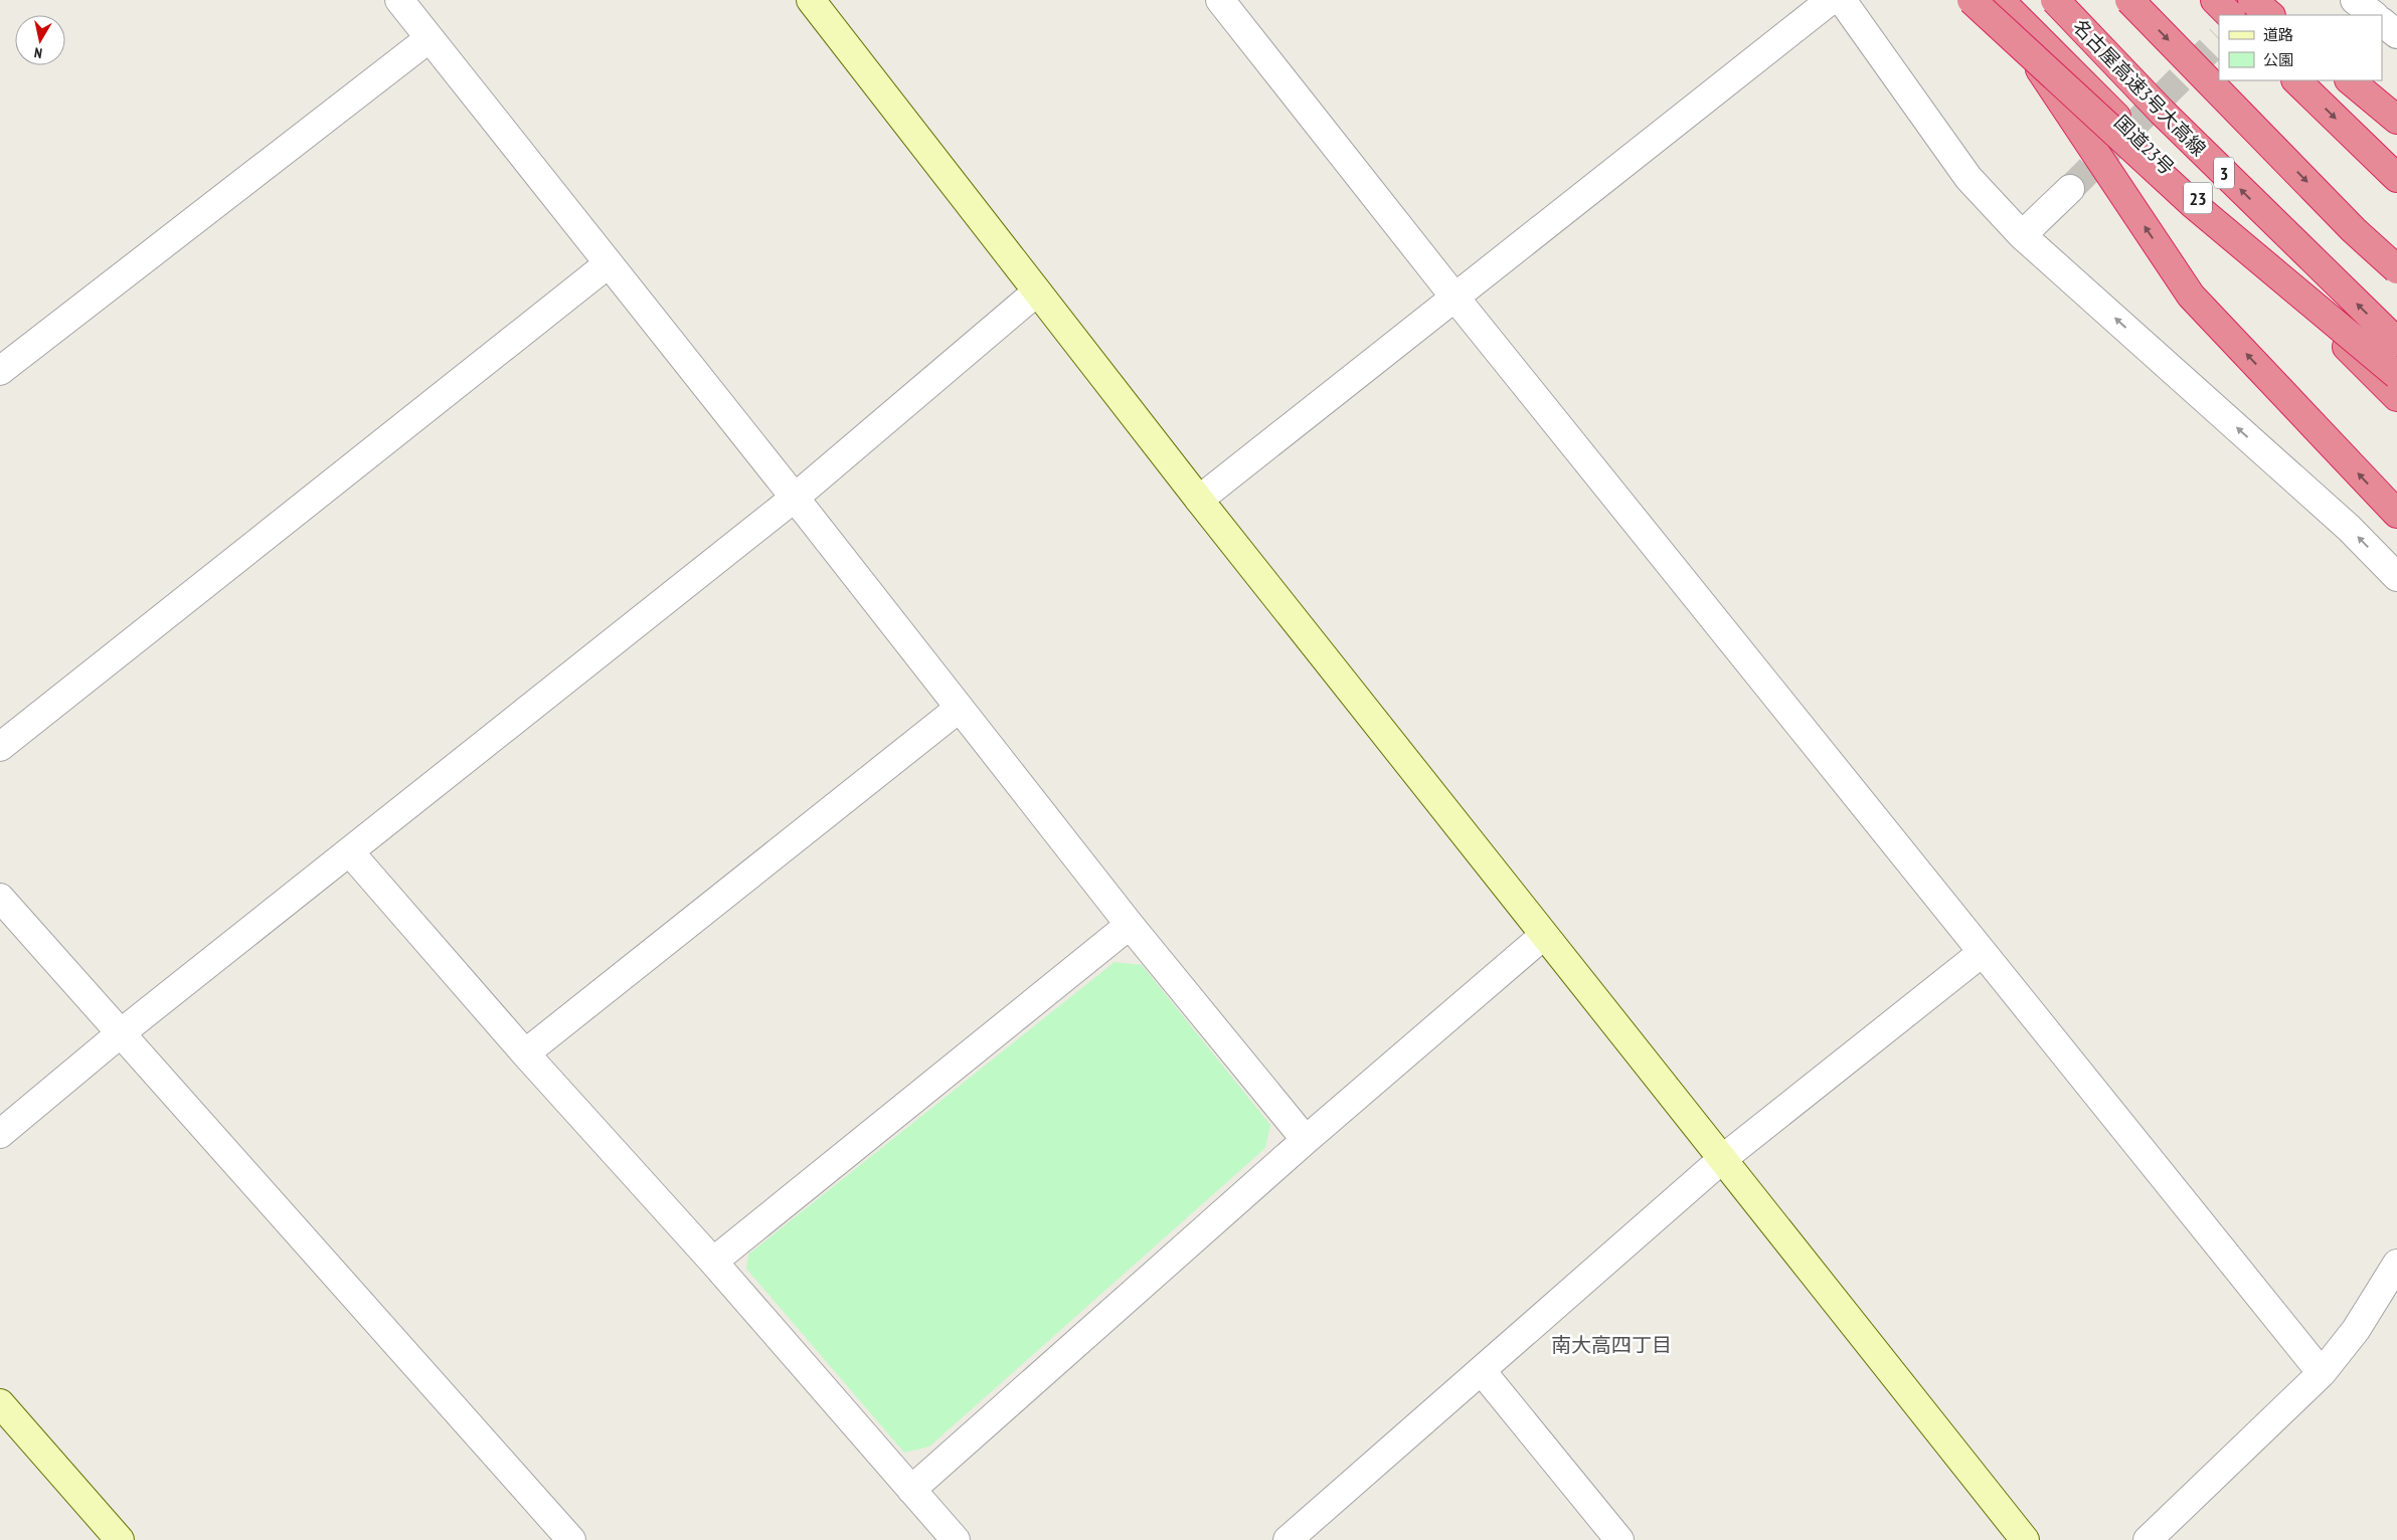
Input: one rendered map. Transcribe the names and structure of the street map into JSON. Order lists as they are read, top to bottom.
{
  "streets": {
    "highway": [
      "名古屋高速3号大高線",
      "国道23号",
      "3",
      "23"
    ]
  },
  "districts": ["南大高四丁目"],
  "legend": ["道路", "公園"],
  "north": "bottom"
}
